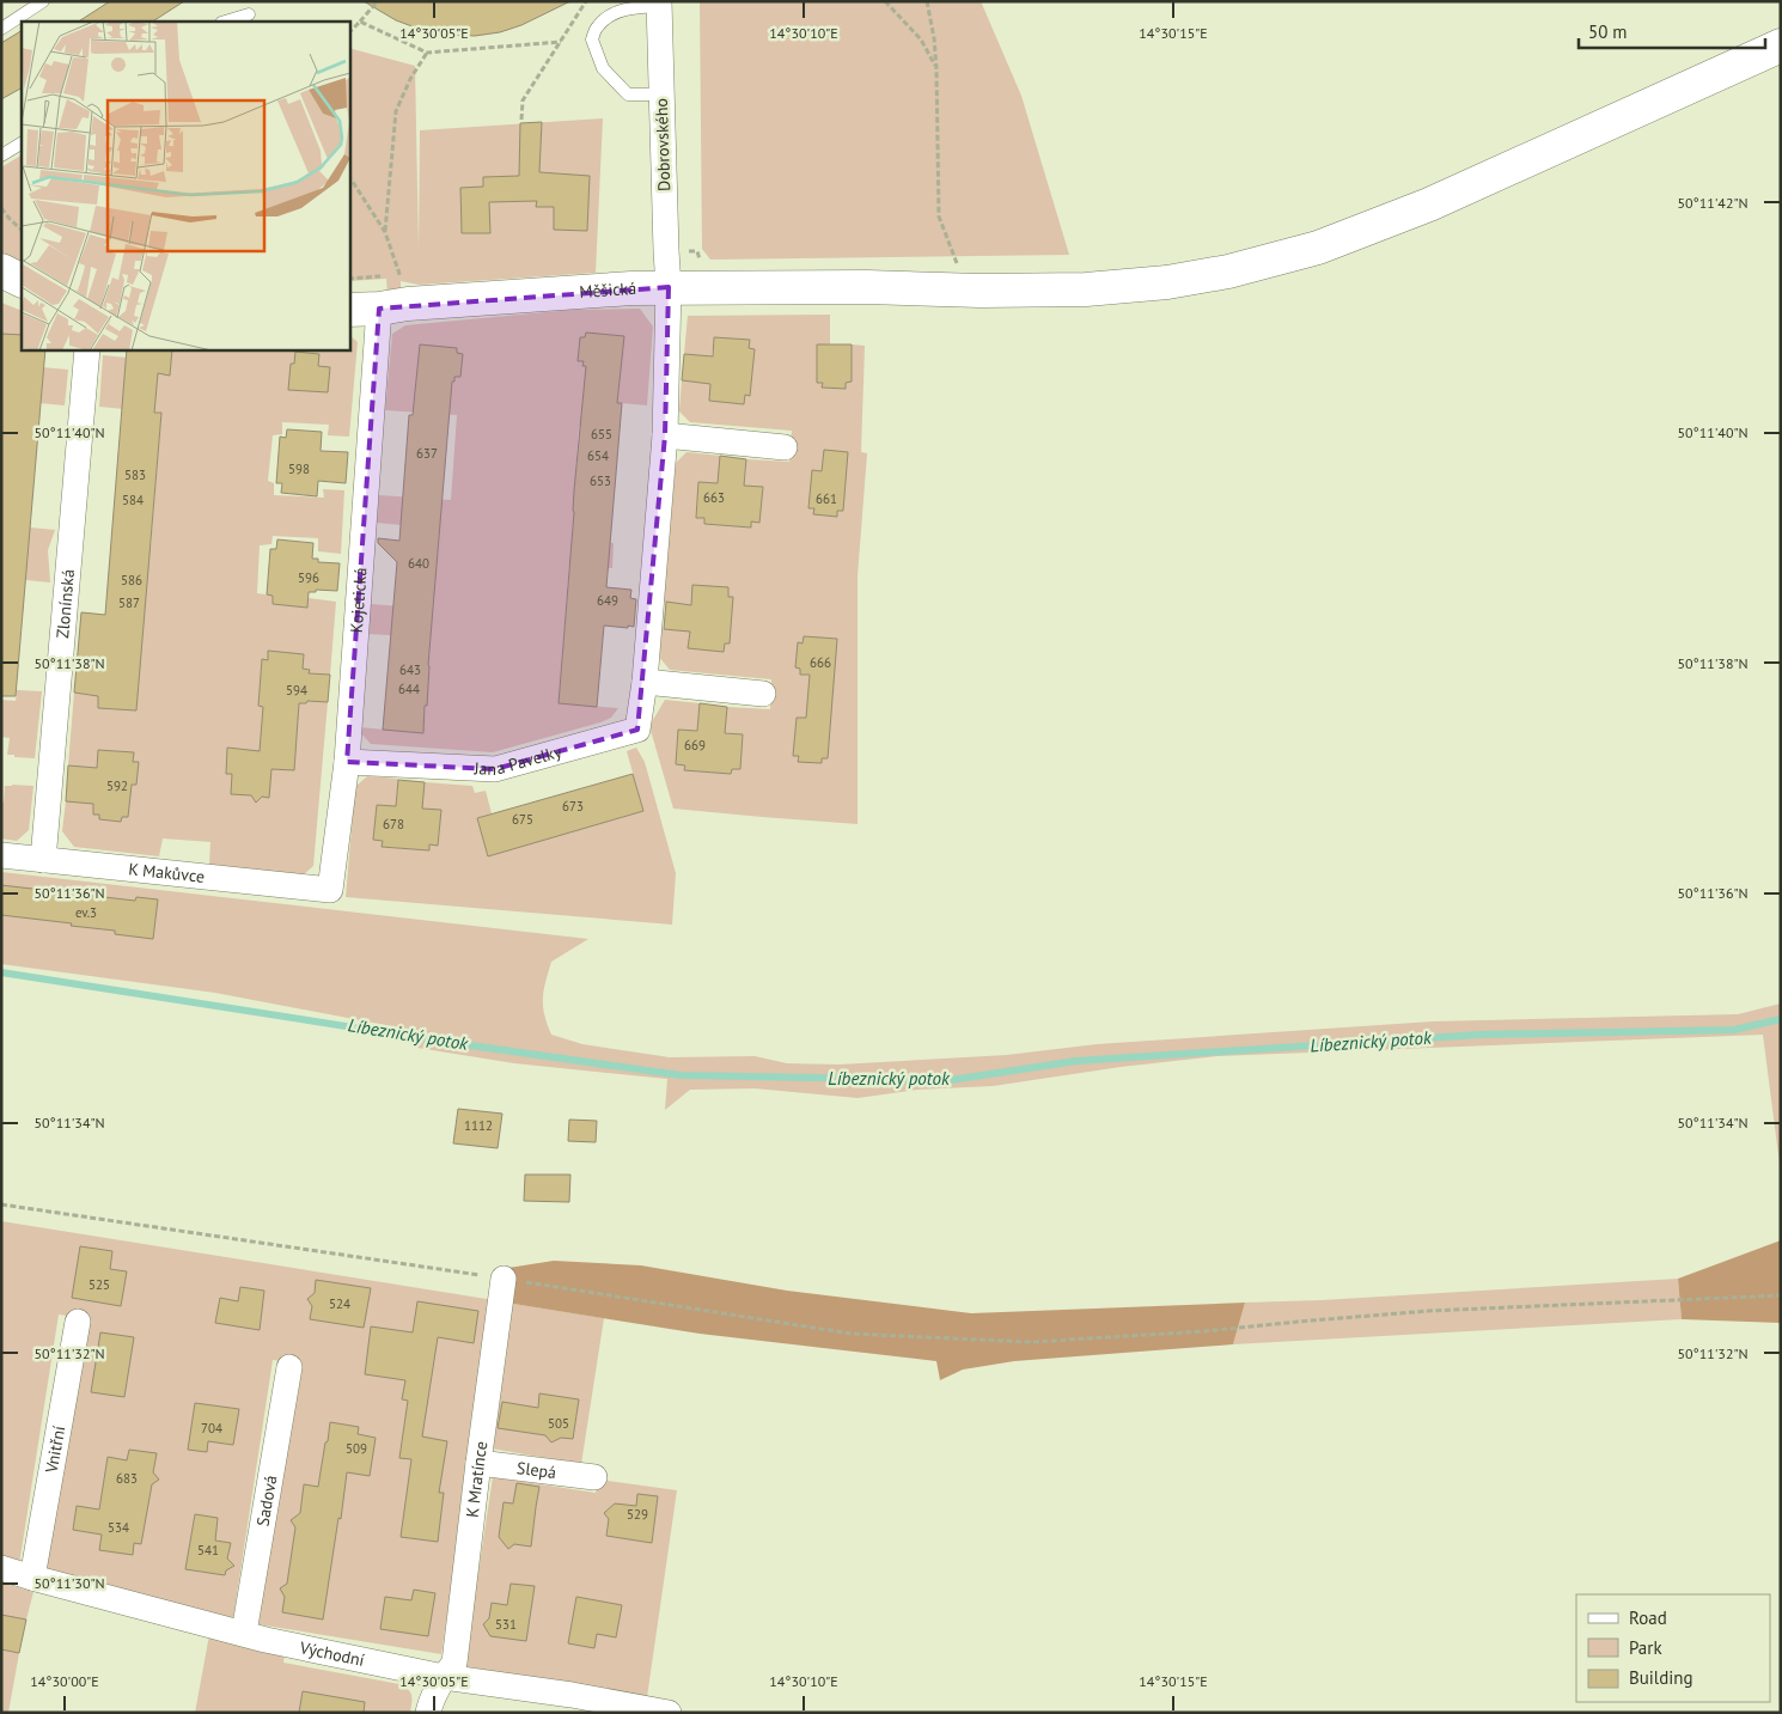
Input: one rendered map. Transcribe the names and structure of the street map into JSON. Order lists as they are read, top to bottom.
{
  "streets": {
    "street": [
      "Dobrovského",
      "Měšická",
      "Kojetická",
      "Zlonínská",
      "Jana Pavelky",
      "K Makůvce",
      "Vnitřní",
      "Slepá",
      "K Mratínce",
      "Sadová",
      "Východní"
    ]
  },
  "crossings": [
    ["Dobrovského", "Měšická"],
    ["Dobrovského", "Jana Pavelky"],
    ["Měšická", "Kojetická"],
    ["Měšická", "Jana Pavelky"],
    ["Kojetická", "Jana Pavelky"],
    ["Kojetická", "K Makůvce"],
    ["Zlonínská", "K Makůvce"],
    ["Vnitřní", "Východní"],
    ["Slepá", "K Mratínce"],
    ["K Mratínce", "Východní"],
    ["Sadová", "Východní"]
  ],
  "water": ["Líbeznický potok"],
  "house_numbers": [
    "655",
    "637",
    "654",
    "598",
    "583",
    "653",
    "663",
    "661",
    "584",
    "640",
    "596",
    "586",
    "649",
    "587",
    "666",
    "643",
    "644",
    "594",
    "669",
    "592",
    "673",
    "675",
    "678",
    "ev.3",
    "1112",
    "525",
    "524",
    "505",
    "704",
    "509",
    "683",
    "529",
    "534",
    "541",
    "531"
  ],
  "legend": ["Road", "Park", "Building"],
  "scale_bar": "50 m",
  "coordinates": [
    "14°30'05\"E",
    "14°30'10\"E",
    "14°30'15\"E",
    "50°11'42\"N",
    "50°11'40\"N",
    "50°11'38\"N",
    "50°11'36\"N",
    "50°11'34\"N",
    "50°11'32\"N",
    "50°11'30\"N",
    "14°30'00\"E"
  ]
}
